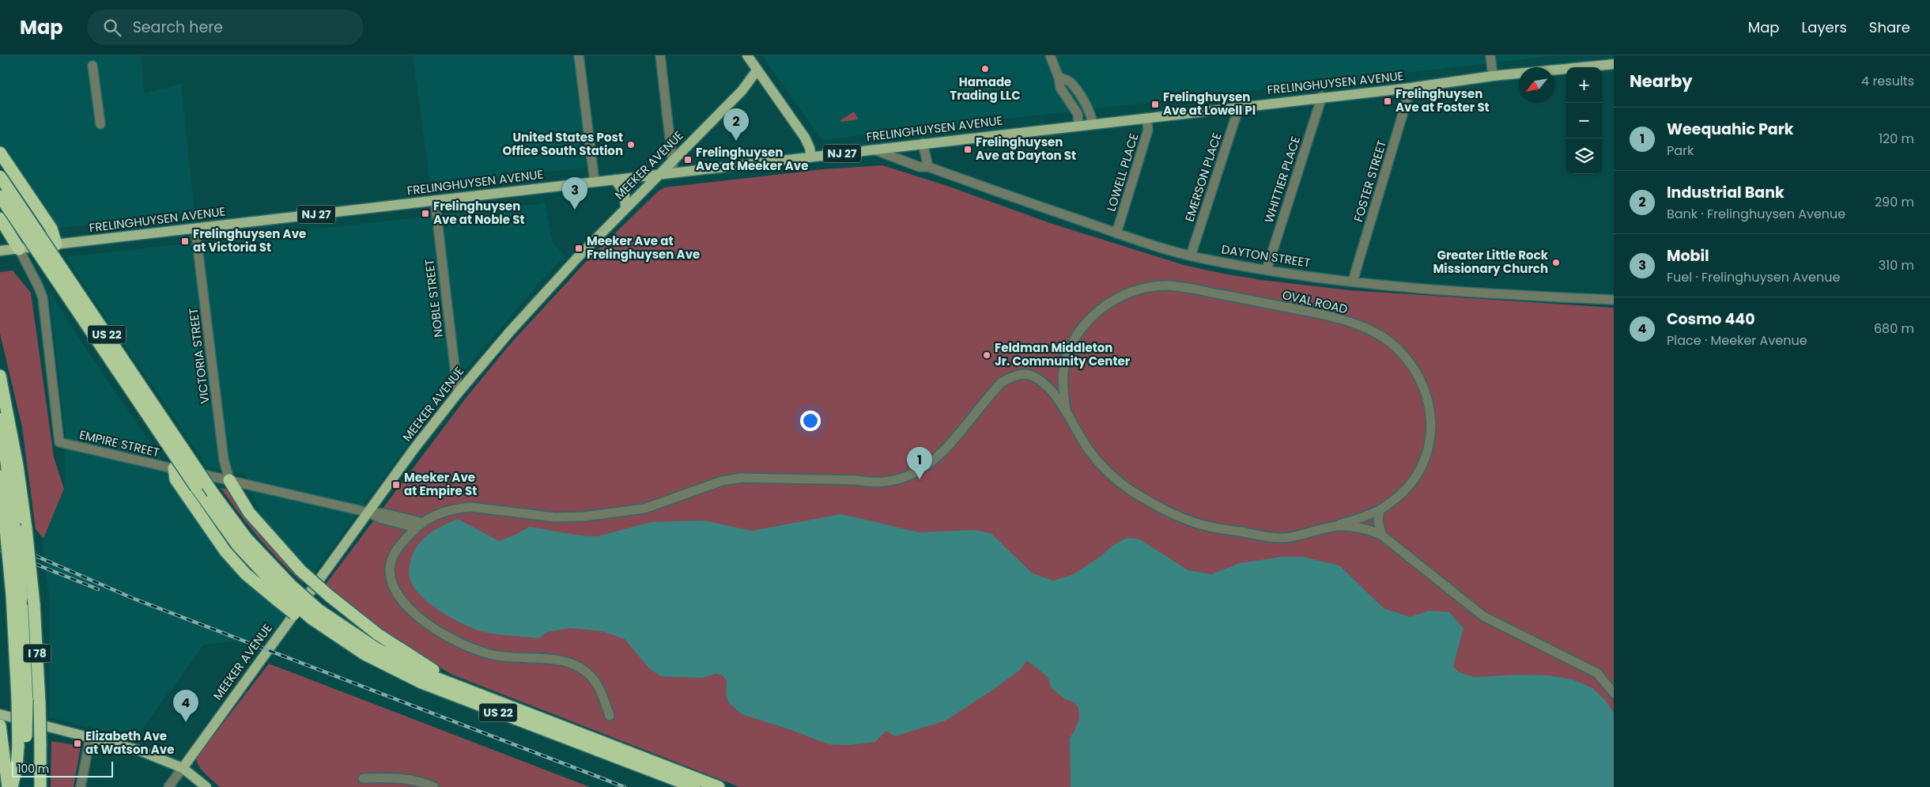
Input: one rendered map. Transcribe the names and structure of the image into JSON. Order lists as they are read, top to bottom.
{
  "streets": {
    "highway": ["US 22", "I 78"],
    "main road": ["FRELINGHUYSEN AVENUE", "NJ 27", "MEEKER AVENUE"],
    "street": [
      "LOWELL PLACE",
      "EMERSON PLACE",
      "WHITTIER PLACE",
      "FOSTER STREET",
      "DAYTON STREET",
      "NOBLE STREET",
      "OVAL ROAD",
      "VICTORIA STREET",
      "EMPIRE STREET"
    ]
  },
  "crossings": [
    ["FRELINGHUYSEN AVENUE", "MEEKER AVENUE"],
    ["FRELINGHUYSEN AVENUE", "LOWELL PLACE"],
    ["FRELINGHUYSEN AVENUE", "EMERSON PLACE"],
    ["FRELINGHUYSEN AVENUE", "WHITTIER PLACE"],
    ["FRELINGHUYSEN AVENUE", "FOSTER STREET"],
    ["FRELINGHUYSEN AVENUE", "DAYTON STREET"],
    ["FRELINGHUYSEN AVENUE", "NOBLE STREET"],
    ["FRELINGHUYSEN AVENUE", "VICTORIA STREET"],
    ["FRELINGHUYSEN AVENUE", "EMPIRE STREET"],
    ["MEEKER AVENUE", "NOBLE STREET"],
    ["MEEKER AVENUE", "EMPIRE STREET"],
    ["LOWELL PLACE", "DAYTON STREET"],
    ["EMERSON PLACE", "DAYTON STREET"],
    ["WHITTIER PLACE", "DAYTON STREET"],
    ["FOSTER STREET", "DAYTON STREET"],
    ["VICTORIA STREET", "EMPIRE STREET"]
  ],
  "places": {
    "other": [
      "Hamade Trading LLC",
      "United States Post Office South Station",
      "Greater Little Rock Missionary Church",
      "Feldman Middleton Jr. Community Center"
    ],
    "transit": [
      "Frelinghuysen Ave at Foster St",
      "Frelinghuysen Ave at Lowell Pl",
      "Frelinghuysen Ave at Dayton St",
      "Frelinghuysen Ave at Meeker Ave",
      "Frelinghuysen Ave at Noble St",
      "Frelinghuysen Ave at Victoria St",
      "Meeker Ave at Frelinghuysen Ave",
      "Meeker Ave at Empire St",
      "Elizabeth Ave at Watson Ave"
    ]
  },
  "scale_bar": "100 m",
  "north": "bottom left",
  "page": {
    "header": "Map",
    "search": "Search here",
    "nav": ["Map", "Layers", "Share"],
    "heading": ["Nearby", "4 results"],
    "map_buttons": ["+", "−"],
    "list": [
      {
        "mark": "1",
        "name": "Weequahic Park",
        "note": "Park",
        "value": "120 m"
      },
      {
        "mark": "2",
        "name": "Industrial Bank",
        "note": "Bank · Frelinghuysen Avenue",
        "value": "290 m"
      },
      {
        "mark": "3",
        "name": "Mobil",
        "note": "Fuel · Frelinghuysen Avenue",
        "value": "310 m"
      },
      {
        "mark": "4",
        "name": "Cosmo 440",
        "note": "Place · Meeker Avenue",
        "value": "680 m"
      }
    ],
    "pins": [
      "2",
      "3",
      "1",
      "4"
    ],
    "scale": "100 m"
  }
}
